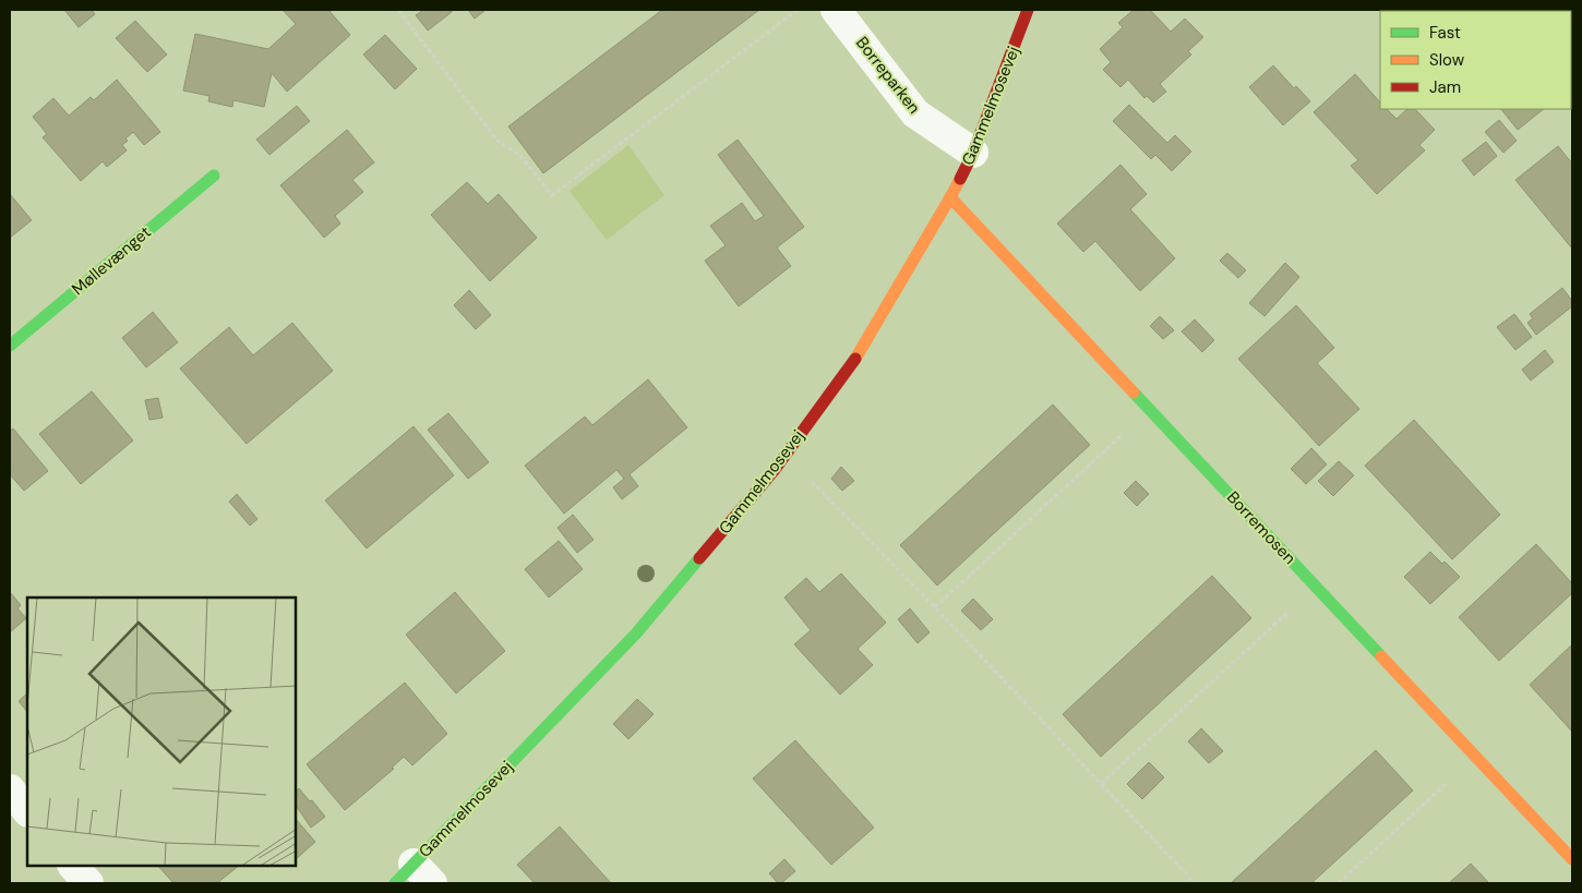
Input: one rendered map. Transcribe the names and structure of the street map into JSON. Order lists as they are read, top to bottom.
{
  "streets": {
    "street": [
      "Borreparken",
      "Gammelmosevej",
      "Møllevænget",
      "Borremosen"
    ]
  },
  "crossings": [
    ["Borreparken", "Gammelmosevej"],
    ["Gammelmosevej", "Borremosen"]
  ],
  "legend": ["Fast", "Slow", "Jam"]
}
